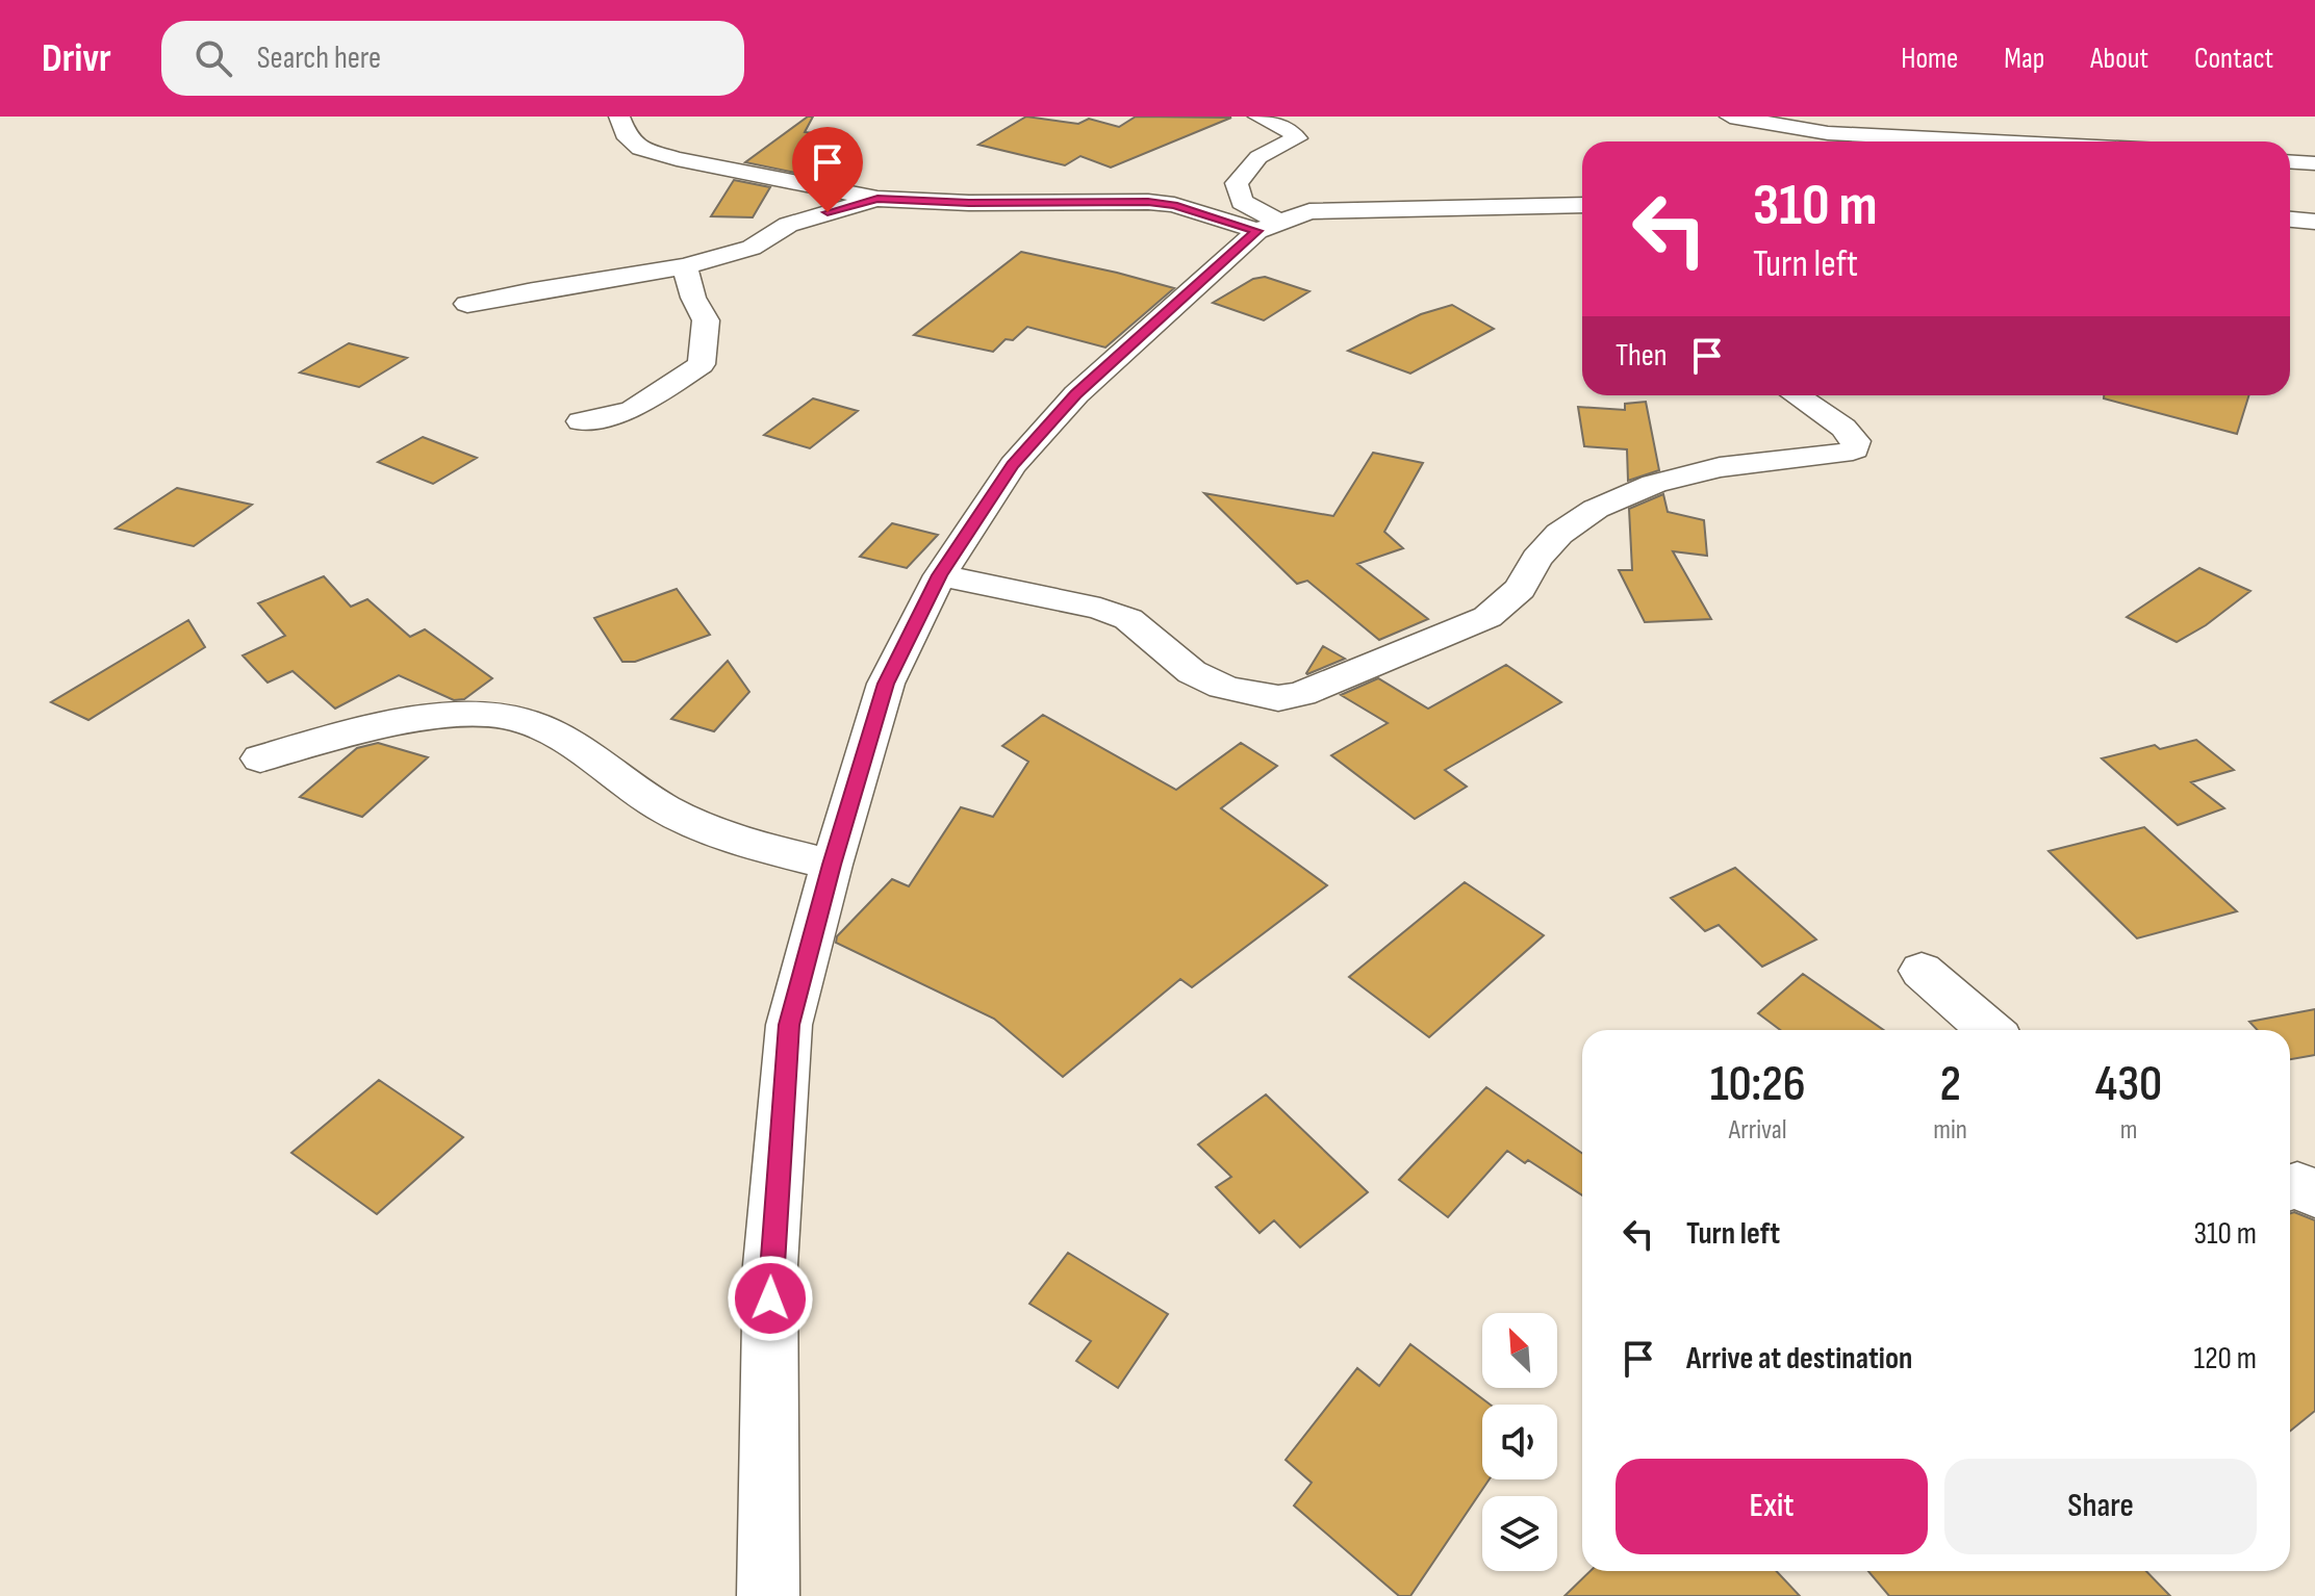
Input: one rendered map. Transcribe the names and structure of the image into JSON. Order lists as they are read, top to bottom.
{
  "north": "top left",
  "page": {
    "header": "Drivr",
    "search": "Search here",
    "nav": [
      "Home",
      "Map",
      "About",
      "Contact"
    ],
    "turn": ["310 m", "Turn left"],
    "then": "Then",
    "eta": [
      "10:26",
      "Arrival",
      "2",
      "min",
      "430",
      "m"
    ],
    "list": [
      {
        "name": "Turn left",
        "value": "310 m"
      },
      {
        "name": "Arrive at destination",
        "value": "120 m"
      }
    ],
    "buttons": ["Exit", "Share"]
  }
}
